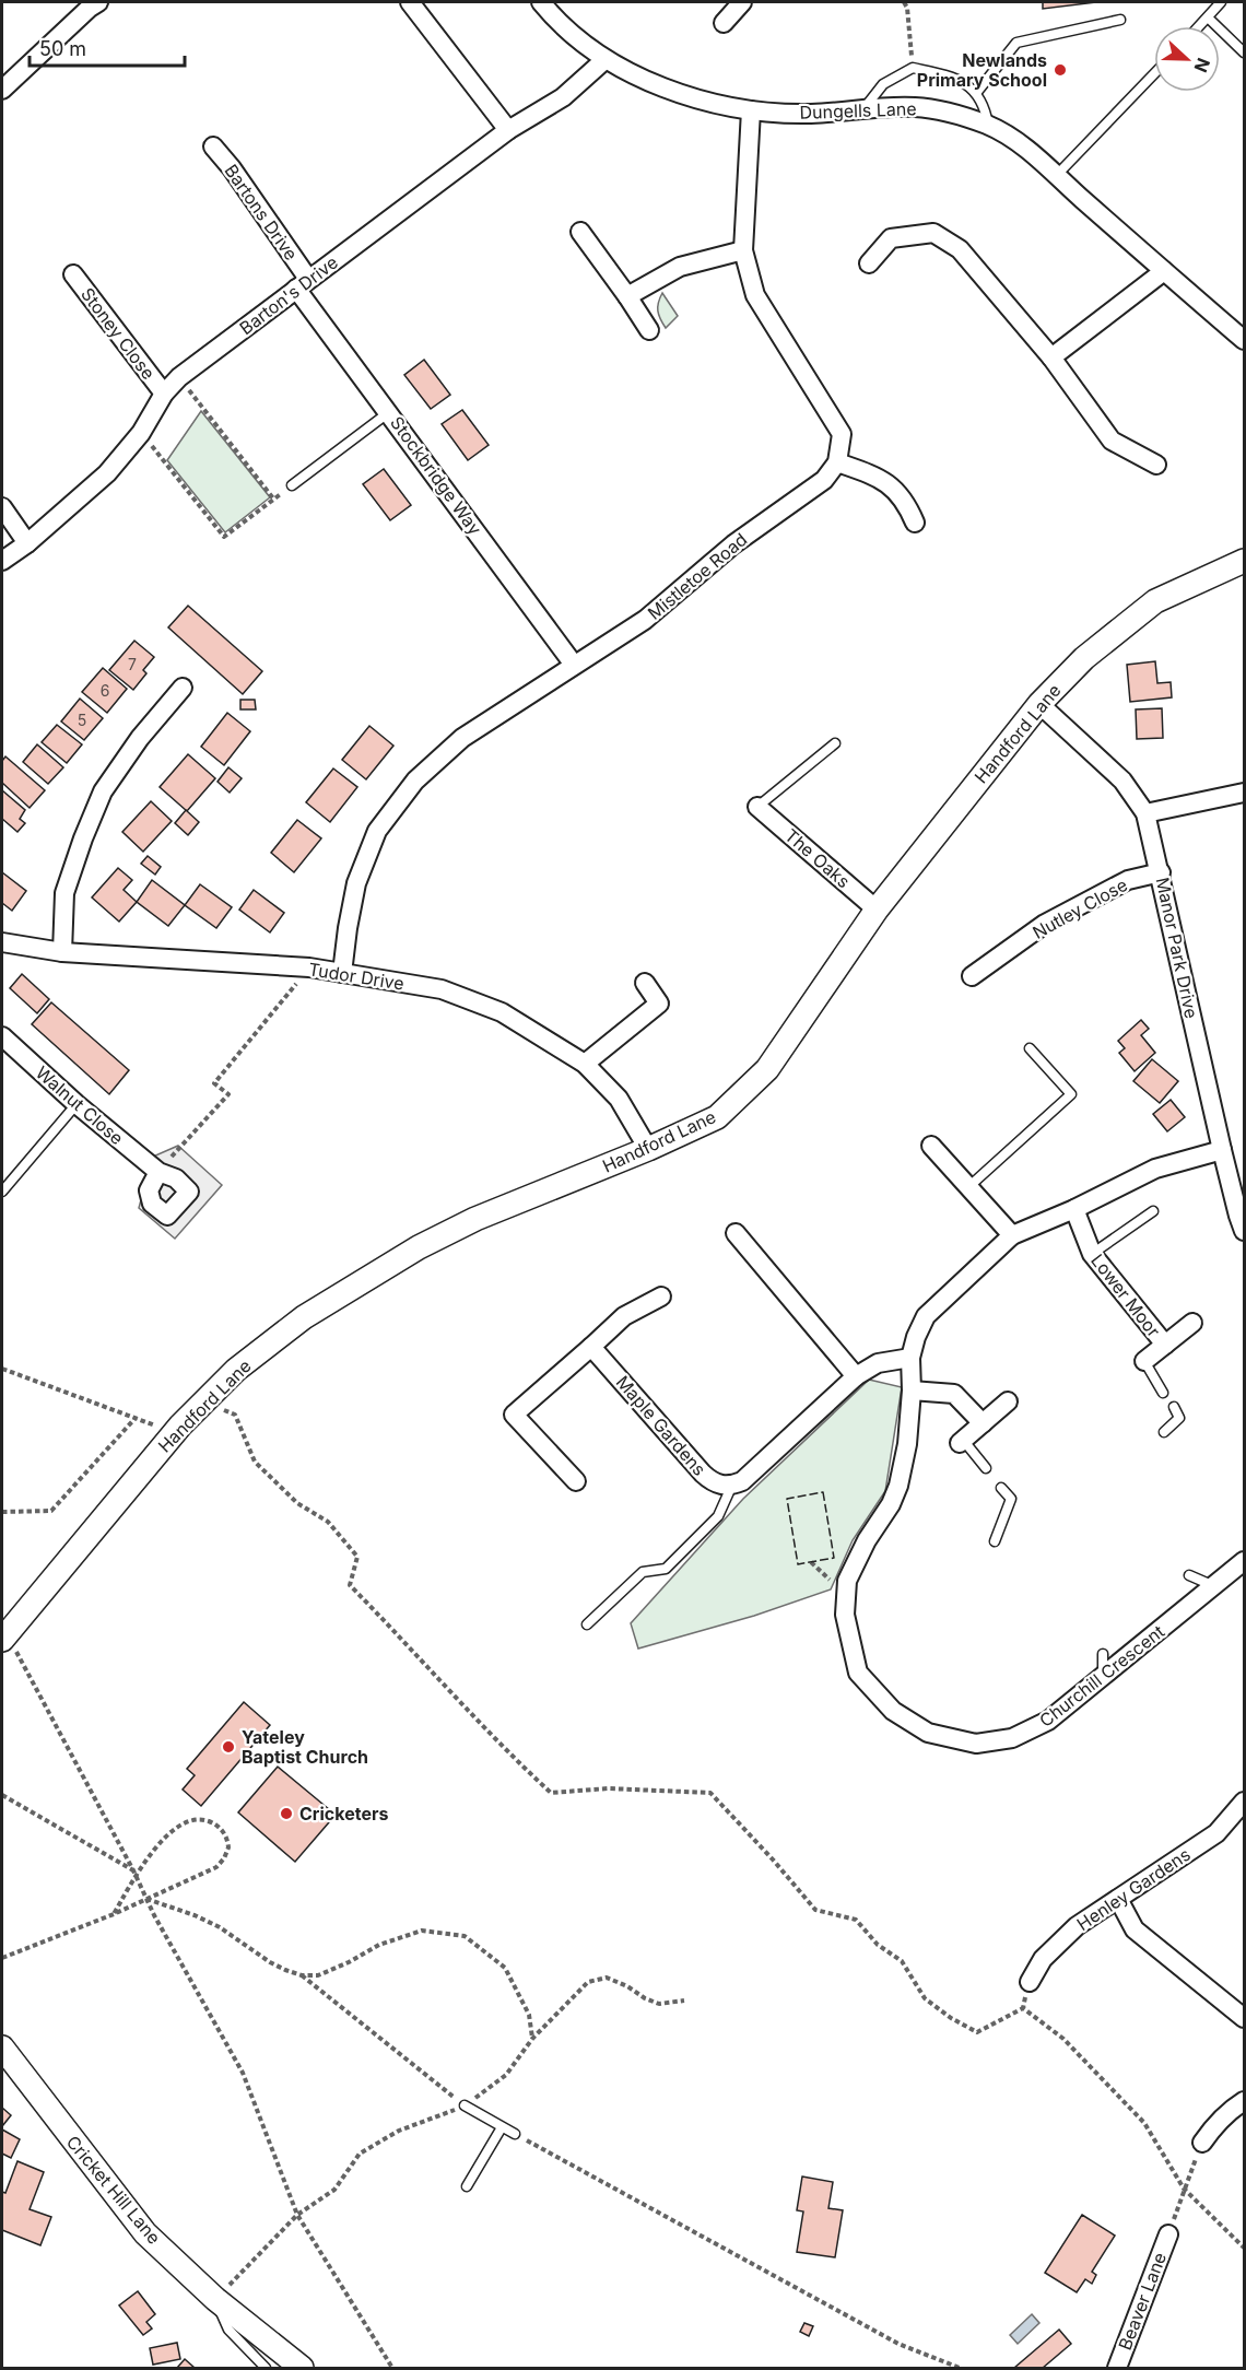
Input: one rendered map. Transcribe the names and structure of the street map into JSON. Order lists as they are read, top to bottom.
{
  "streets": {
    "street": [
      "Dungells Lane",
      "Bartons Drive",
      "Barton's Drive",
      "Stoney Close",
      "Stockbridge Way",
      "Mistletoe Road",
      "Handford Lane",
      "The Oaks",
      "Nutley Close",
      "Manor Park Drive",
      "Tudor Drive",
      "Walnut Close",
      "Lower Moor",
      "Maple Gardens",
      "Churchill Crescent",
      "Henley Gardens",
      "Cricket Hill Lane",
      "Beaver Lane"
    ]
  },
  "crossings": [
    ["Dungells Lane", "Barton's Drive"],
    ["Bartons Drive", "Barton's Drive"],
    ["Bartons Drive", "Stockbridge Way"],
    ["Barton's Drive", "Stoney Close"],
    ["Barton's Drive", "Stockbridge Way"],
    ["Stockbridge Way", "Mistletoe Road"],
    ["Mistletoe Road", "Tudor Drive"],
    ["Handford Lane", "The Oaks"],
    ["Handford Lane", "Manor Park Drive"],
    ["Handford Lane", "Tudor Drive"],
    ["Nutley Close", "Manor Park Drive"],
    ["Manor Park Drive", "Churchill Crescent"],
    ["Lower Moor", "Churchill Crescent"]
  ],
  "places": ["Newlands Primary School", "Yateley Baptist Church", "Cricketers"],
  "house_numbers": ["7", "6", "5"],
  "scale_bar": "50 m",
  "north": "right"
}
